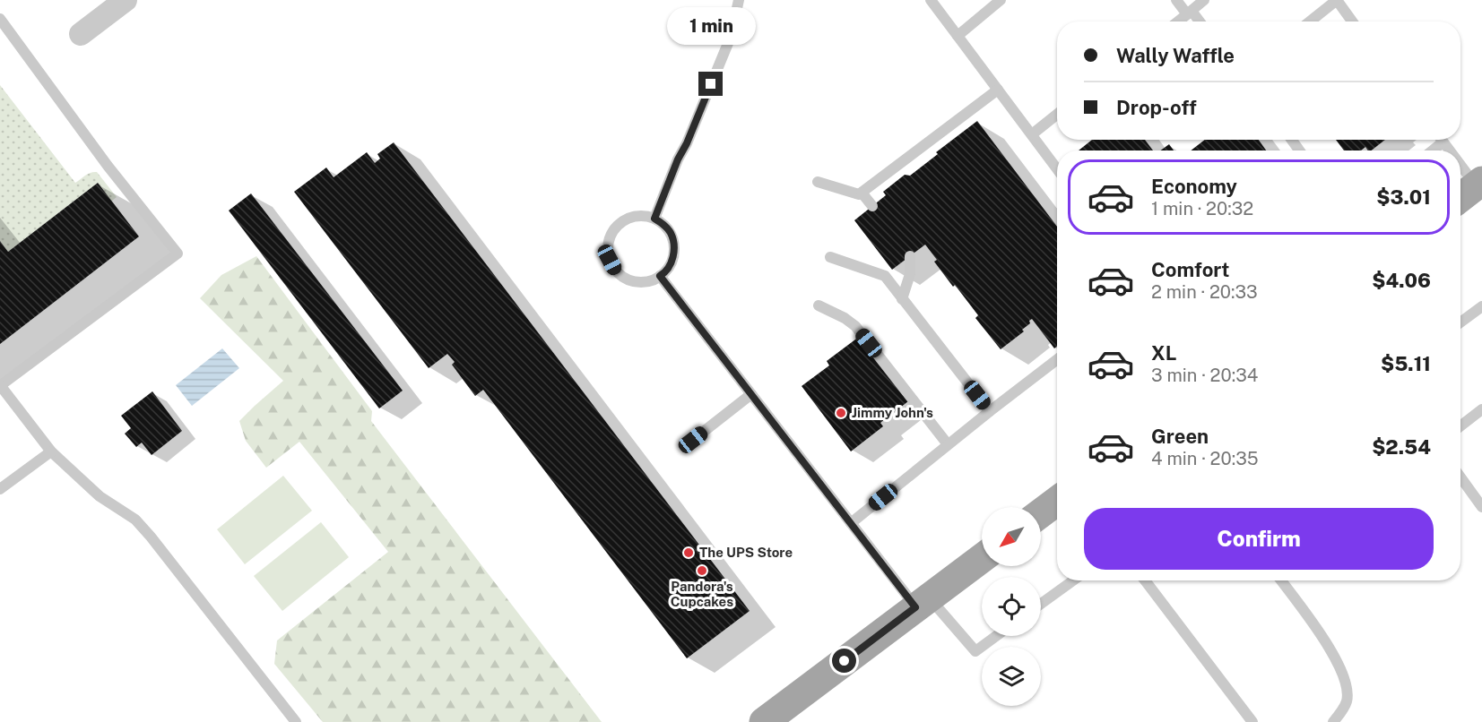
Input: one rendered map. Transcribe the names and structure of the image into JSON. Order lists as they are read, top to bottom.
{
  "places": ["Jimmy John's", "The UPS Store", "Pandora's Cupcakes"],
  "north": "bottom left",
  "page": {
    "bubble": "1 min",
    "banner": ["Wally Waffle", "Drop-off"],
    "list": [
      {
        "name": "Economy",
        "note": "1 min · 20:32",
        "value": "$3.01"
      },
      {
        "name": "Comfort",
        "note": "2 min · 20:33",
        "value": "$4.06"
      },
      {
        "name": "XL",
        "note": "3 min · 20:34",
        "value": "$5.11"
      },
      {
        "name": "Green",
        "note": "4 min · 20:35",
        "value": "$2.54"
      }
    ],
    "buttons": "Confirm"
  }
}
